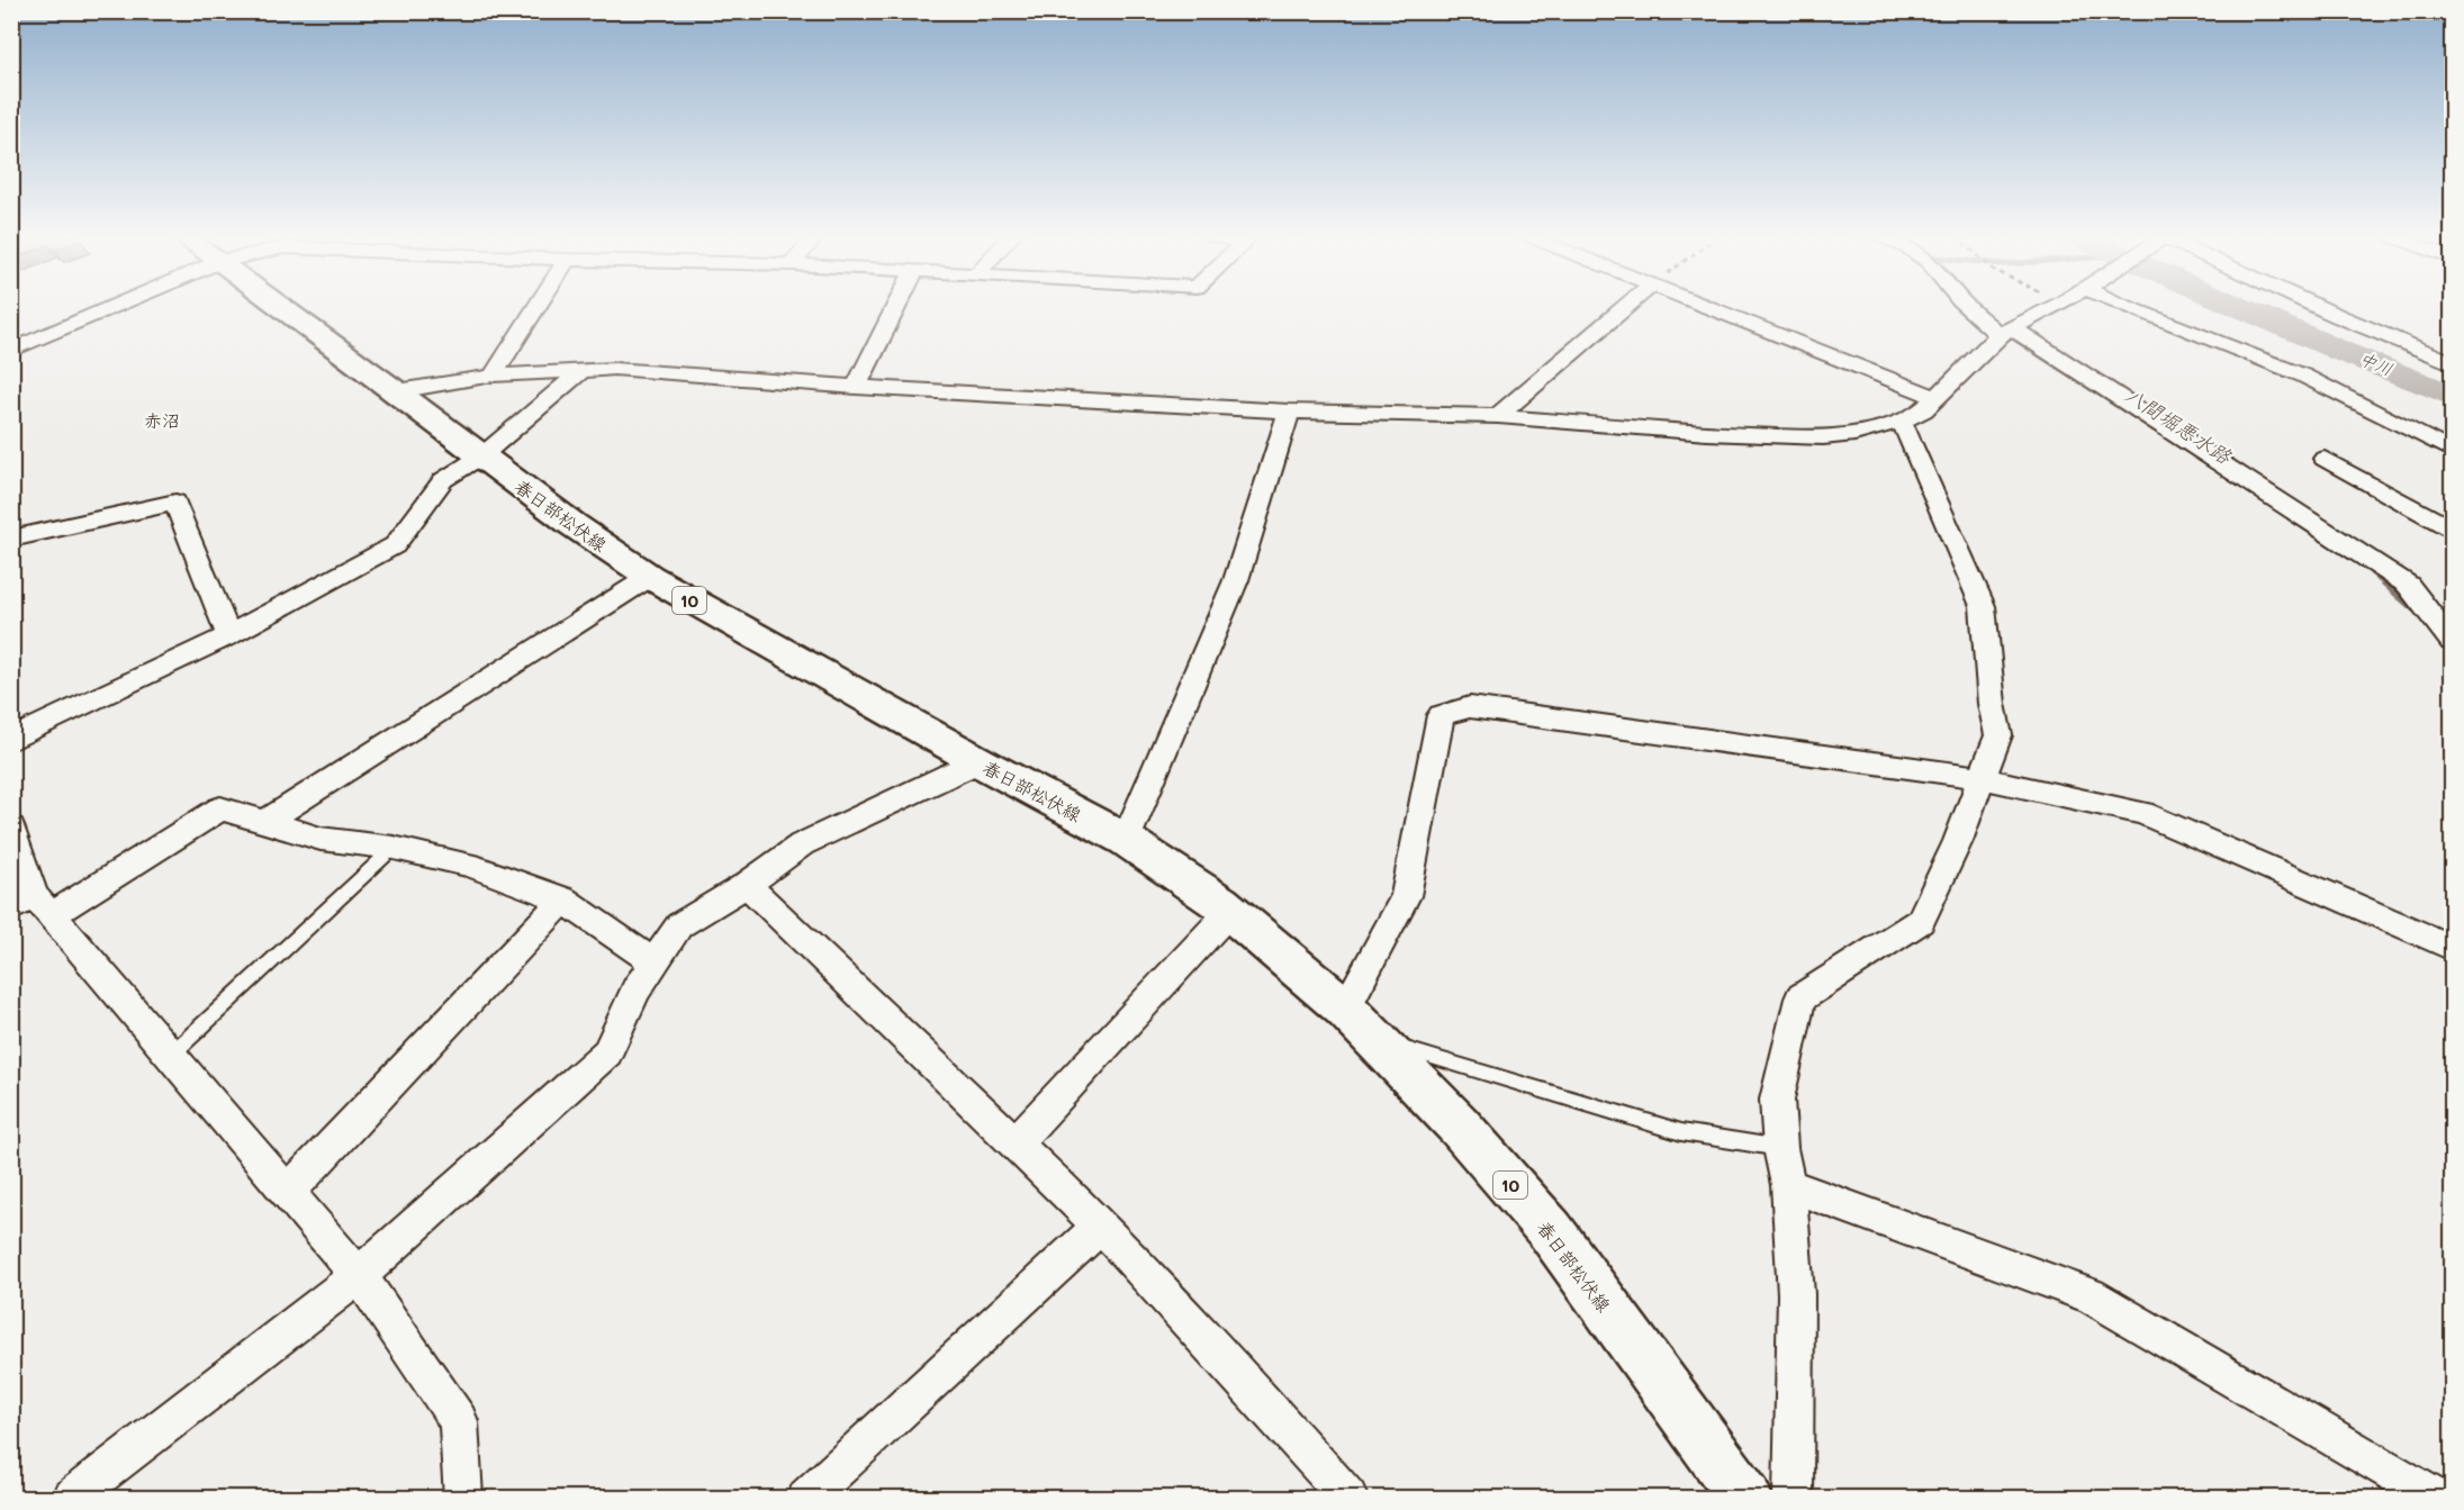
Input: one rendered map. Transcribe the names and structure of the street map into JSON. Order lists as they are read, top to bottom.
{
  "streets": {
    "main road": ["春日部松伏線", "10"]
  },
  "districts": ["赤沼"],
  "water": ["中川", "八間堀悪水路"]
}
